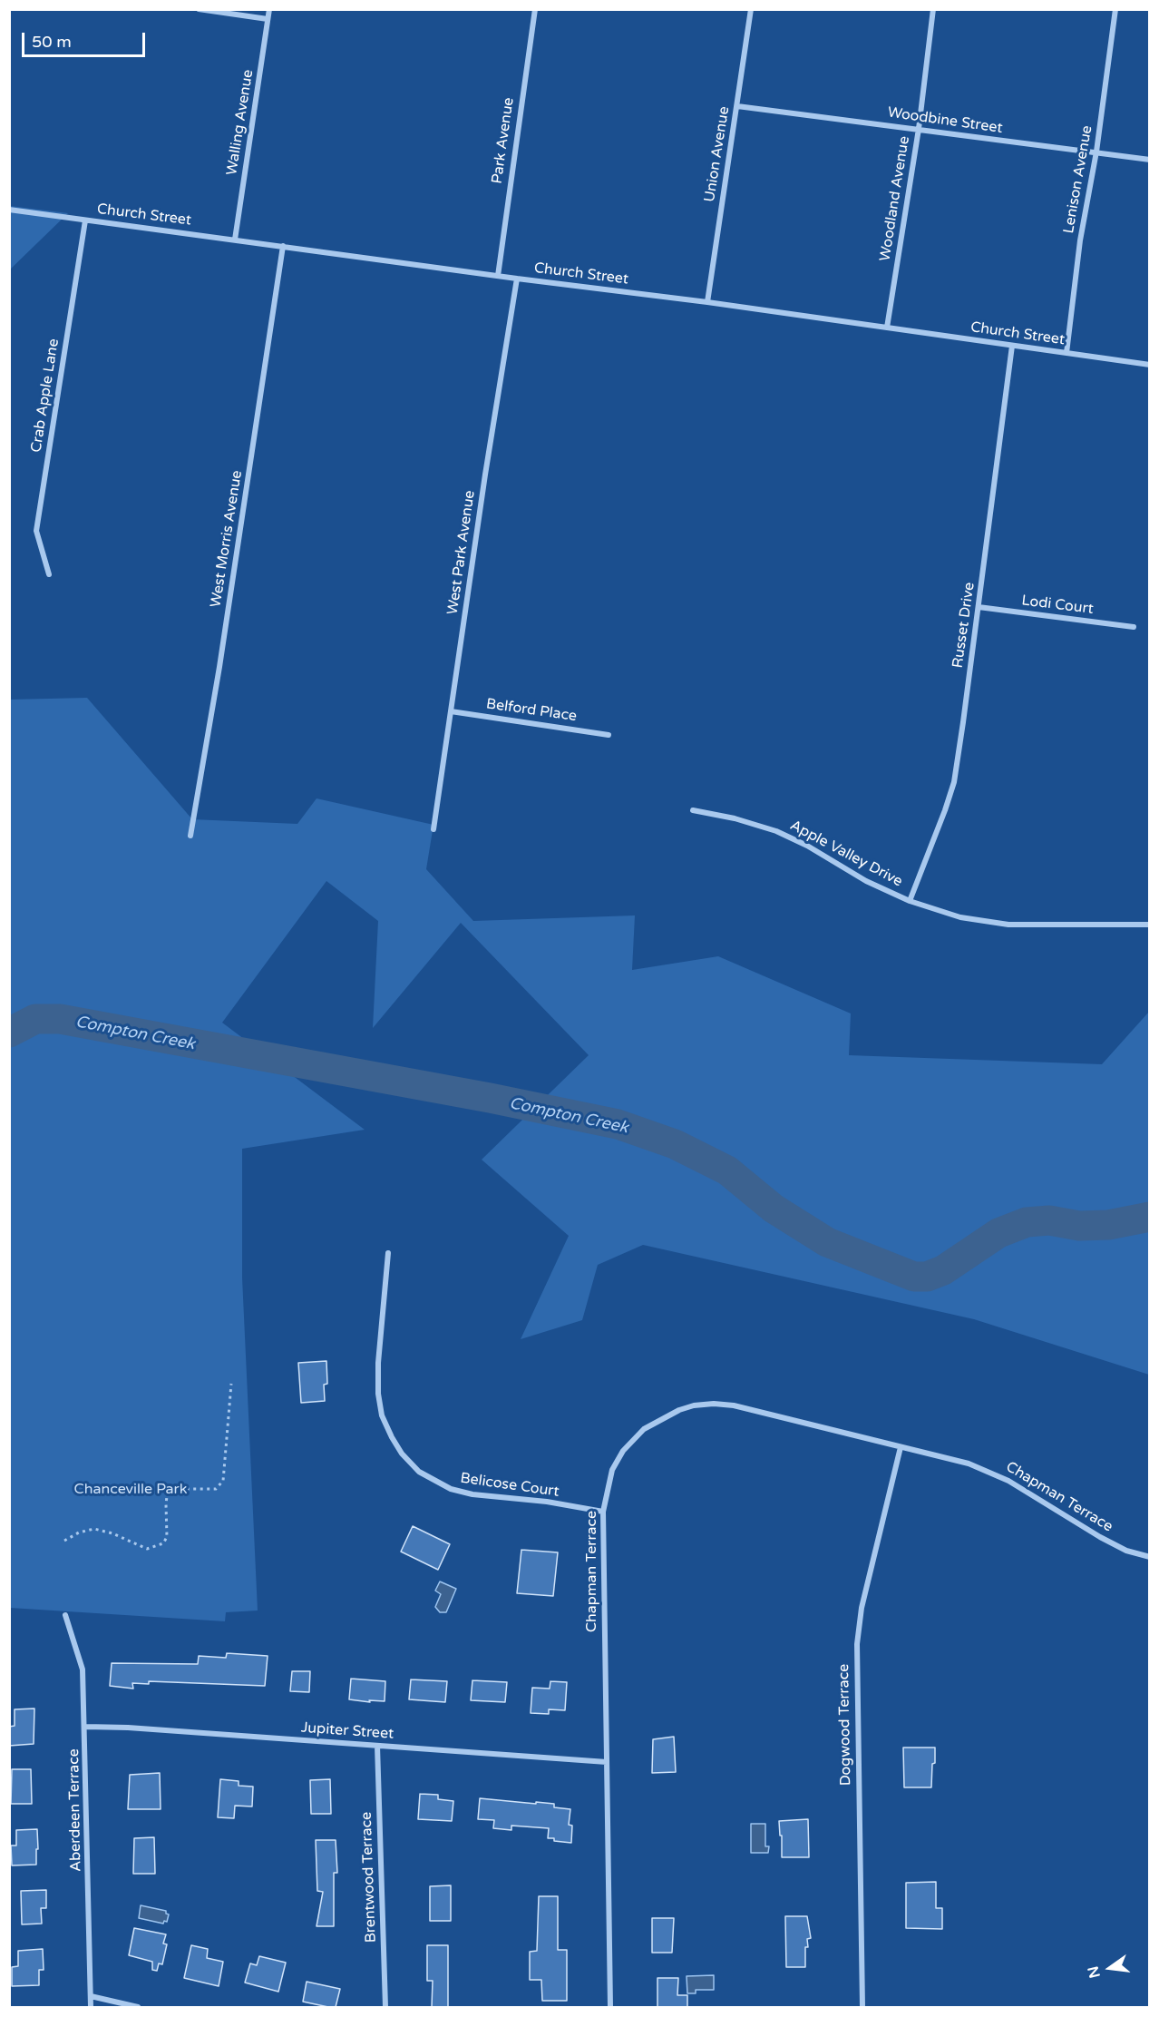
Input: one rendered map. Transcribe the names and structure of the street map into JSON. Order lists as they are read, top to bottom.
{
  "streets": {
    "street": [
      "Woodbine Street",
      "Walling Avenue",
      "Park Avenue",
      "Union Avenue",
      "Lenison Avenue",
      "Woodland Avenue",
      "Church Street",
      "Crab Apple Lane",
      "West Morris Avenue",
      "West Park Avenue",
      "Lodi Court",
      "Russet Drive",
      "Belford Place",
      "Apple Valley Drive",
      "Belicose Court",
      "Chapman Terrace",
      "Dogwood Terrace",
      "Jupiter Street",
      "Aberdeen Terrace",
      "Brentwood Terrace"
    ]
  },
  "crossings": [
    ["Woodbine Street", "Union Avenue"],
    ["Woodbine Street", "Lenison Avenue"],
    ["Woodbine Street", "Woodland Avenue"],
    ["Walling Avenue", "Church Street"],
    ["Park Avenue", "Church Street"],
    ["Union Avenue", "Church Street"],
    ["Lenison Avenue", "Church Street"],
    ["Woodland Avenue", "Church Street"],
    ["Church Street", "Crab Apple Lane"],
    ["Church Street", "West Morris Avenue"],
    ["Church Street", "West Park Avenue"],
    ["Church Street", "Russet Drive"],
    ["West Park Avenue", "Belford Place"],
    ["Lodi Court", "Russet Drive"],
    ["Russet Drive", "Apple Valley Drive"],
    ["Belicose Court", "Chapman Terrace"],
    ["Chapman Terrace", "Dogwood Terrace"],
    ["Chapman Terrace", "Jupiter Street"],
    ["Jupiter Street", "Aberdeen Terrace"],
    ["Jupiter Street", "Brentwood Terrace"]
  ],
  "water": ["Compton Creek"],
  "parks": ["Chanceville Park"],
  "scale_bar": "50 m",
  "north": "left"
}
